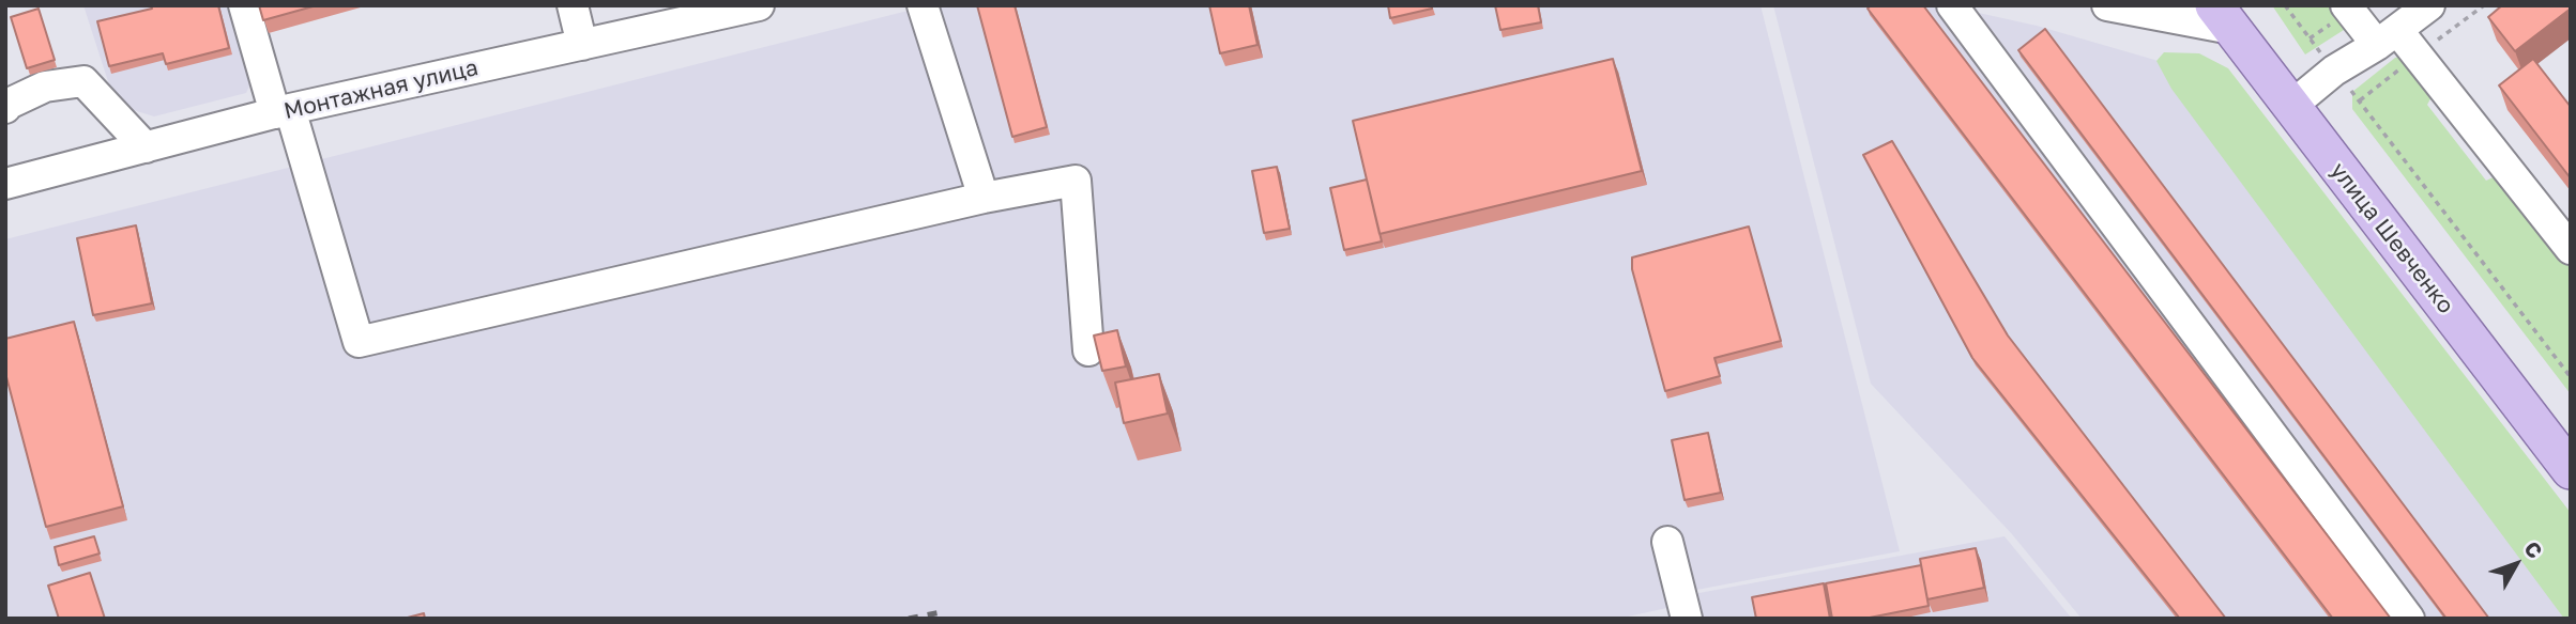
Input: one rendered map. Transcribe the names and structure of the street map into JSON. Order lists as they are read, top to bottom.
{
  "streets": {
    "main road": ["улица Шевченко"],
    "street": ["Монтажная улица"]
  },
  "north": "top right"
}
